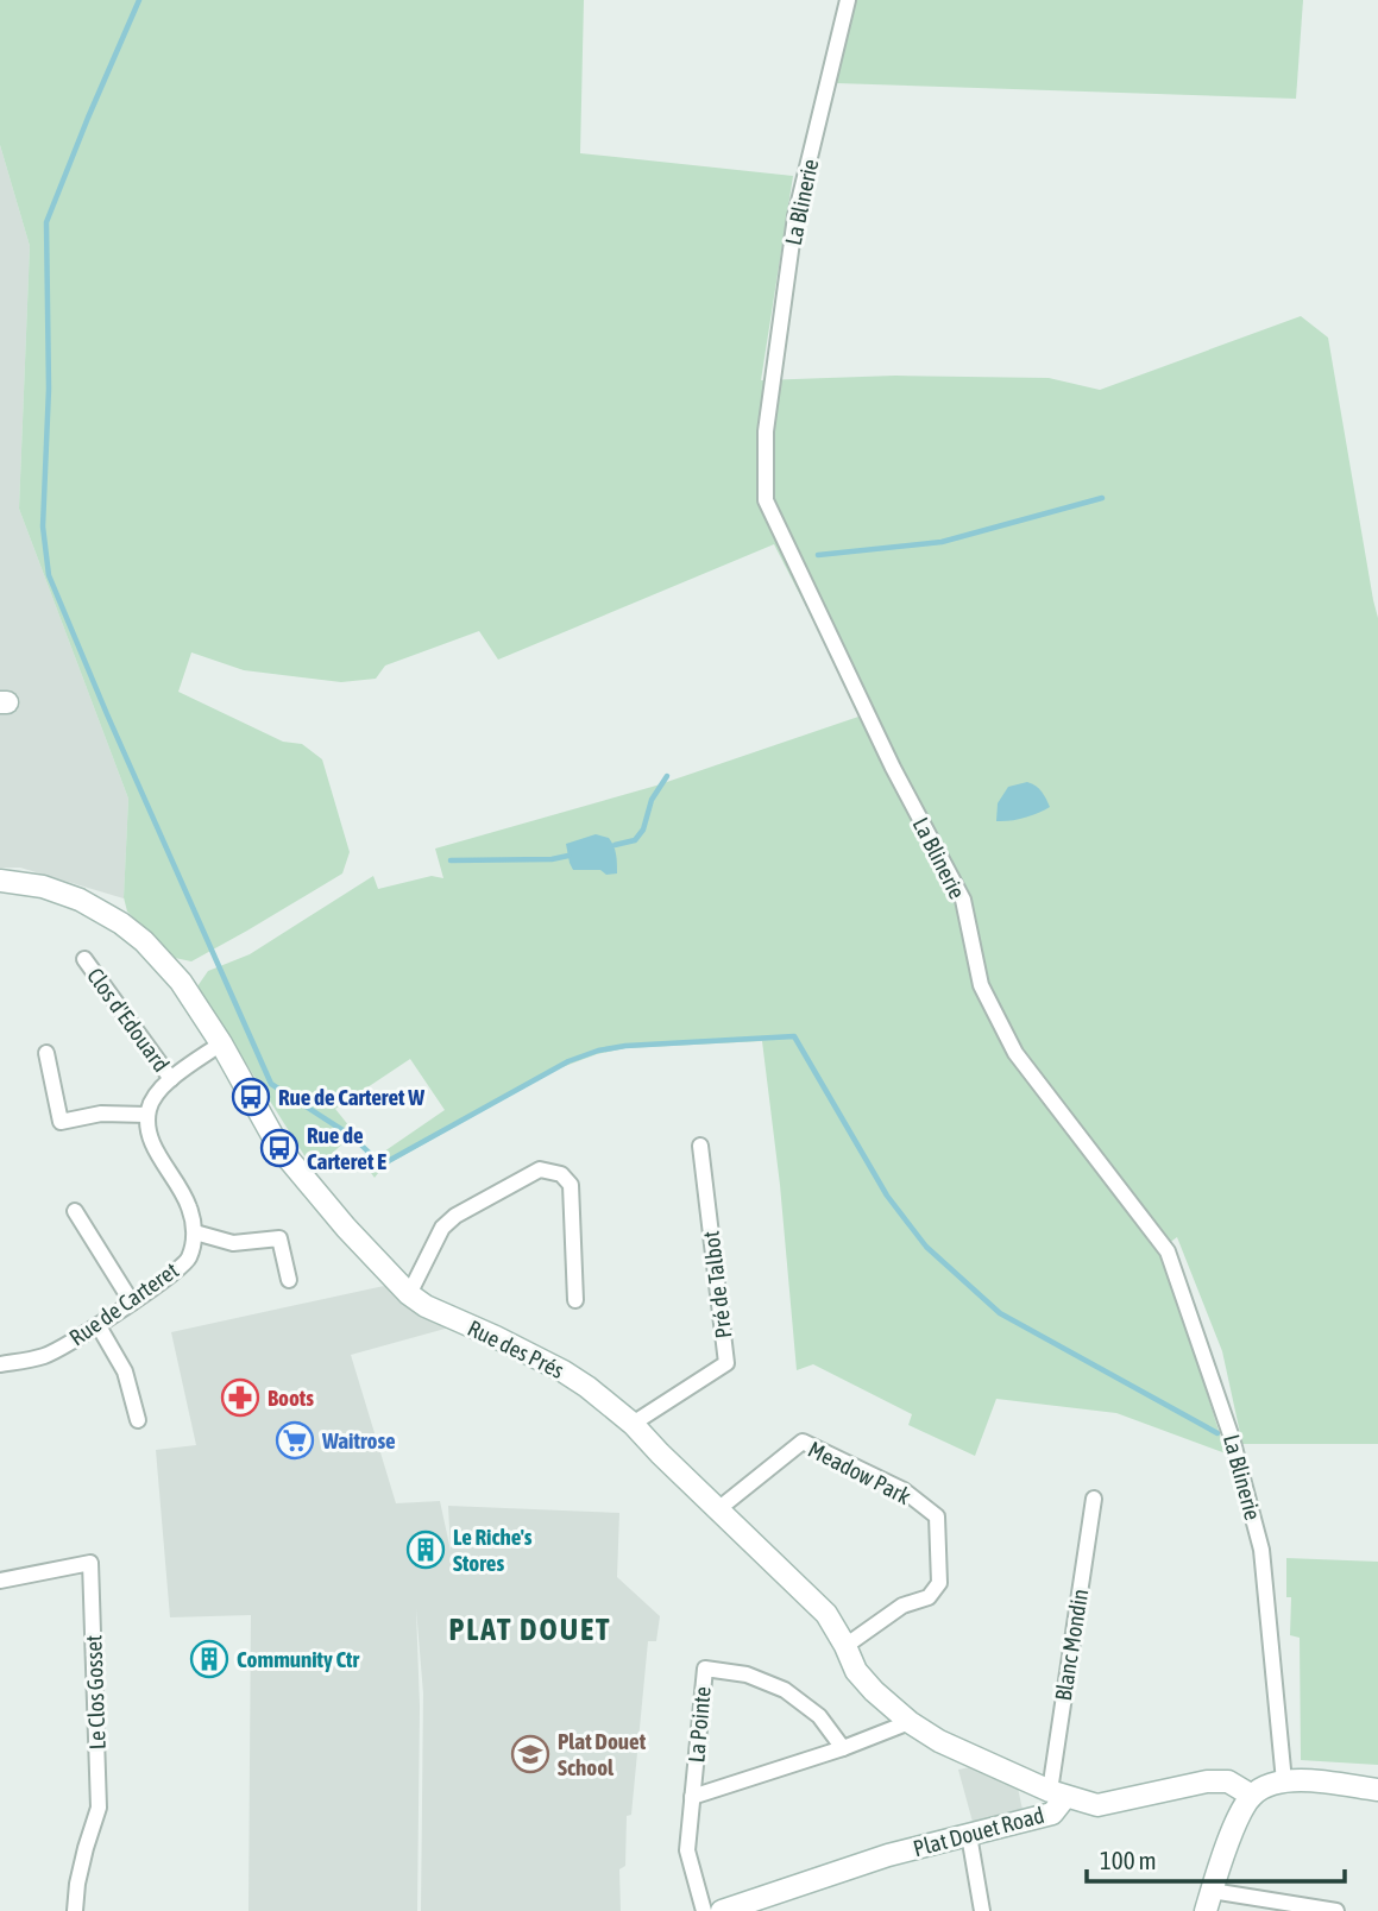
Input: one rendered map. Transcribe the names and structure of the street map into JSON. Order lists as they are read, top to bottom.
{
  "streets": {
    "main road": ["Rue des Prés", "Plat Douet Road"],
    "street": [
      "La Blinerie",
      "Clos d'Edouard",
      "Pré de Talbot",
      "Rue de Carteret",
      "Meadow Park",
      "Blanc Mondin",
      "Le Clos Gosset",
      "La Pointe"
    ]
  },
  "crossings": [
    ["Pré de Talbot", "Rue des Prés"],
    ["Rue des Prés", "Meadow Park"],
    ["Rue des Prés", "Blanc Mondin"],
    ["Rue des Prés", "La Pointe"],
    ["Rue des Prés", "Plat Douet Road"],
    ["Blanc Mondin", "Plat Douet Road"]
  ],
  "districts": ["PLAT DOUET"],
  "places": {
    "bus stop": ["Rue de Carteret W", "Rue de Carteret E"],
    "pharmacy": ["Boots"],
    "supermarket": ["Waitrose"],
    "building": ["Le Riche's Stores", "Community Ctr"],
    "school or university": ["Plat Douet School"]
  },
  "scale_bar": "100 m"
}
